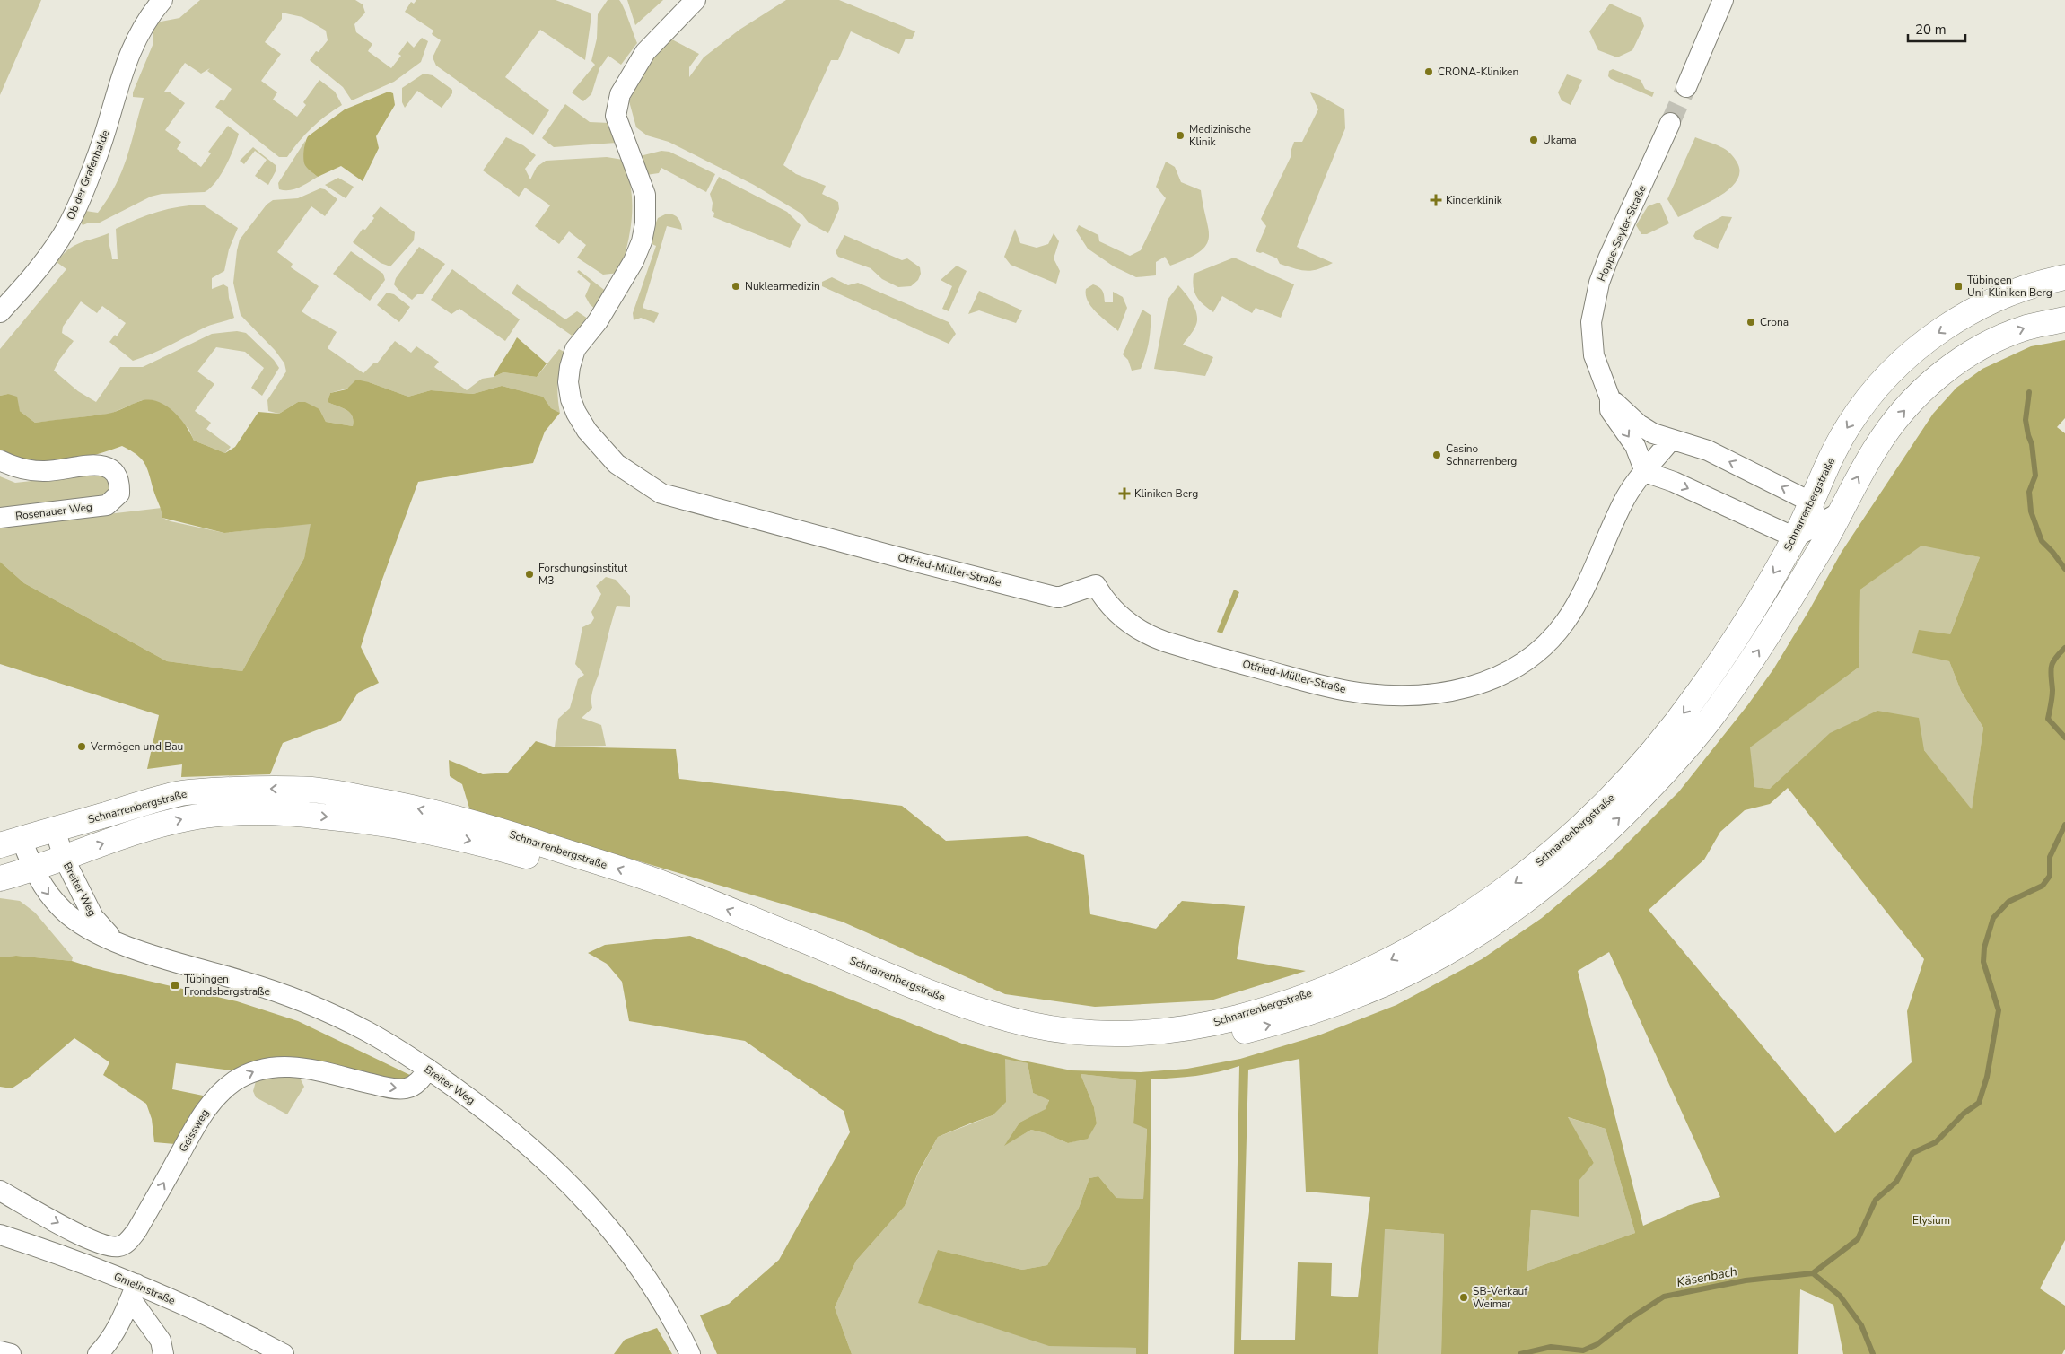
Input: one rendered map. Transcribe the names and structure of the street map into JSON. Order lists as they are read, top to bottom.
{
  "streets": {
    "street": [
      "Ob der Grafenhalde",
      "Hoppe-Seyler-Straße",
      "Schnarrenbergstraße",
      "Rosenauer Weg",
      "Otfried-Müller-Straße",
      "Breiter Weg",
      "Geissweg",
      "Gmelinstraße"
    ]
  },
  "crossings": [
    ["Hoppe-Seyler-Straße", "Schnarrenbergstraße"],
    ["Hoppe-Seyler-Straße", "Otfried-Müller-Straße"],
    ["Schnarrenbergstraße", "Breiter Weg"],
    ["Breiter Weg", "Geissweg"]
  ],
  "one_way": ["Geissweg"],
  "water": ["Käsenbach"],
  "parks": ["Elysium"],
  "places": {
    "other": [
      "CRONA-Kliniken",
      "Medizinische Klinik",
      "Ukama",
      "Nuklearmedizin",
      "Crona",
      "Casino Schnarrenberg",
      "Forschungsinstitut M3",
      "Vermögen und Bau",
      "SB-Verkauf Weimar"
    ],
    "health": ["Kinderklinik", "Kliniken Berg"],
    "transit": ["Tübingen Uni-Kliniken Berg", "Tübingen Frondsbergstraße"]
  },
  "scale_bar": "20 m"
}
